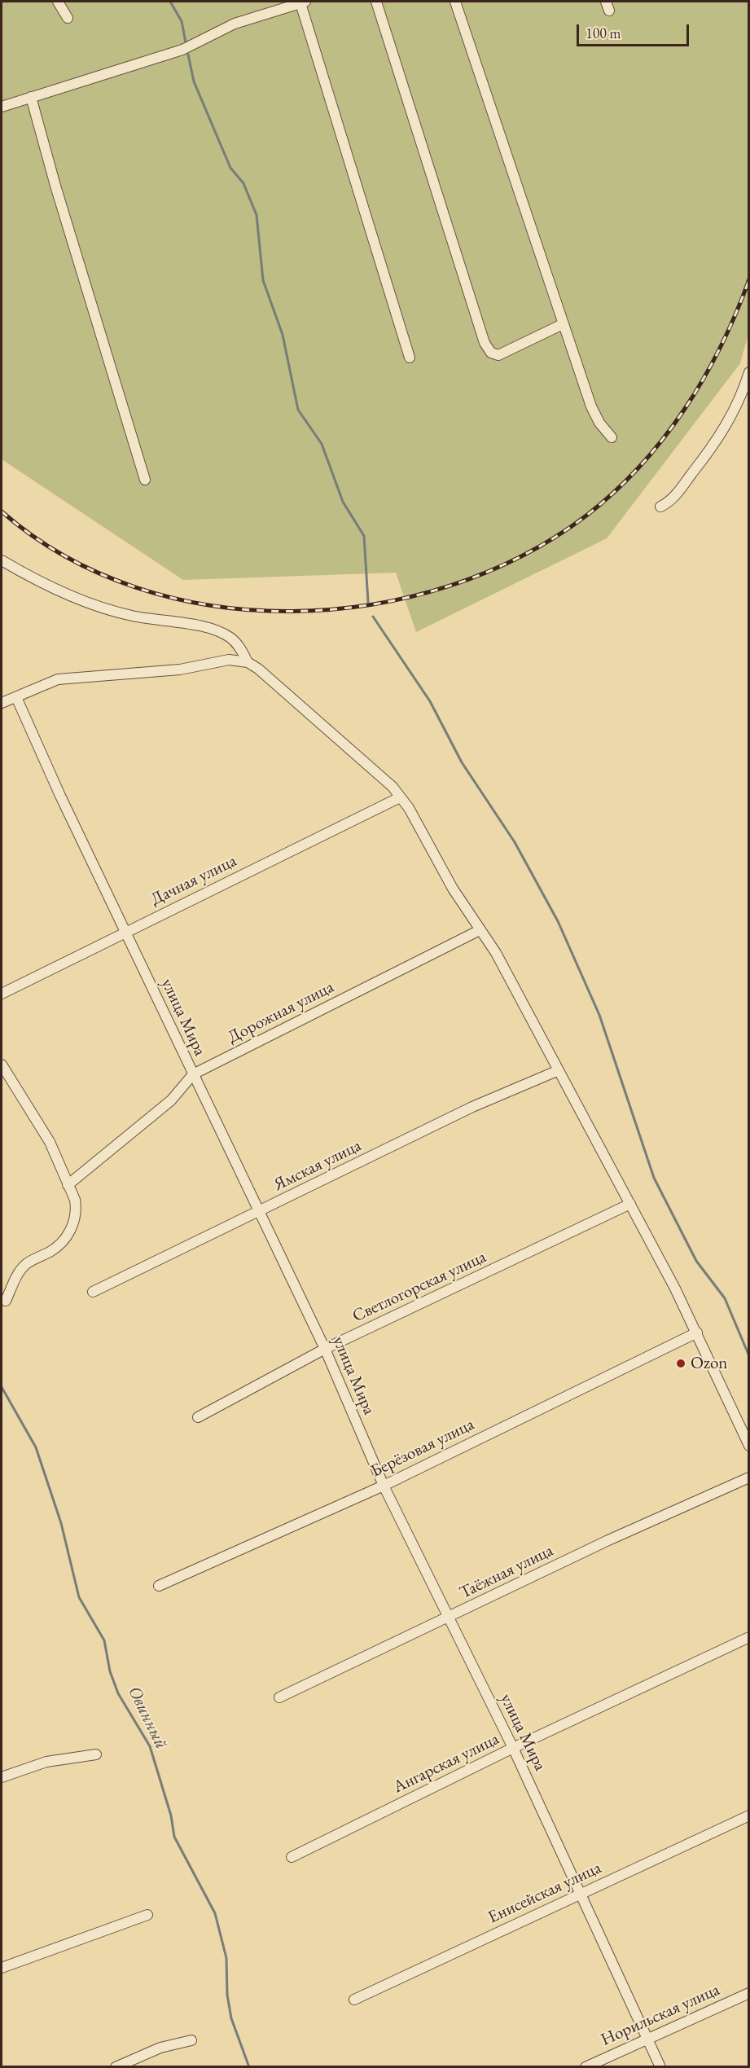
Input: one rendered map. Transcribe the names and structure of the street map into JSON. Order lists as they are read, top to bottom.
{
  "streets": {
    "street": [
      "Дачная улица",
      "Дорожная улица",
      "улица Мира",
      "Ямская улица",
      "Светлогорская улица",
      "Берёзовая улица",
      "Таёжная улица",
      "Ангарская улица",
      "Енисейская улица",
      "Норильская улица"
    ]
  },
  "crossings": [
    ["Дачная улица", "улица Мира"],
    ["Дорожная улица", "улица Мира"],
    ["улица Мира", "Ямская улица"],
    ["улица Мира", "Светлогорская улица"],
    ["улица Мира", "Берёзовая улица"],
    ["улица Мира", "Таёжная улица"],
    ["улица Мира", "Ангарская улица"],
    ["улица Мира", "Енисейская улица"],
    ["улица Мира", "Норильская улица"]
  ],
  "water": ["Овинный"],
  "places": ["Ozon"],
  "scale_bar": "100 m"
}
